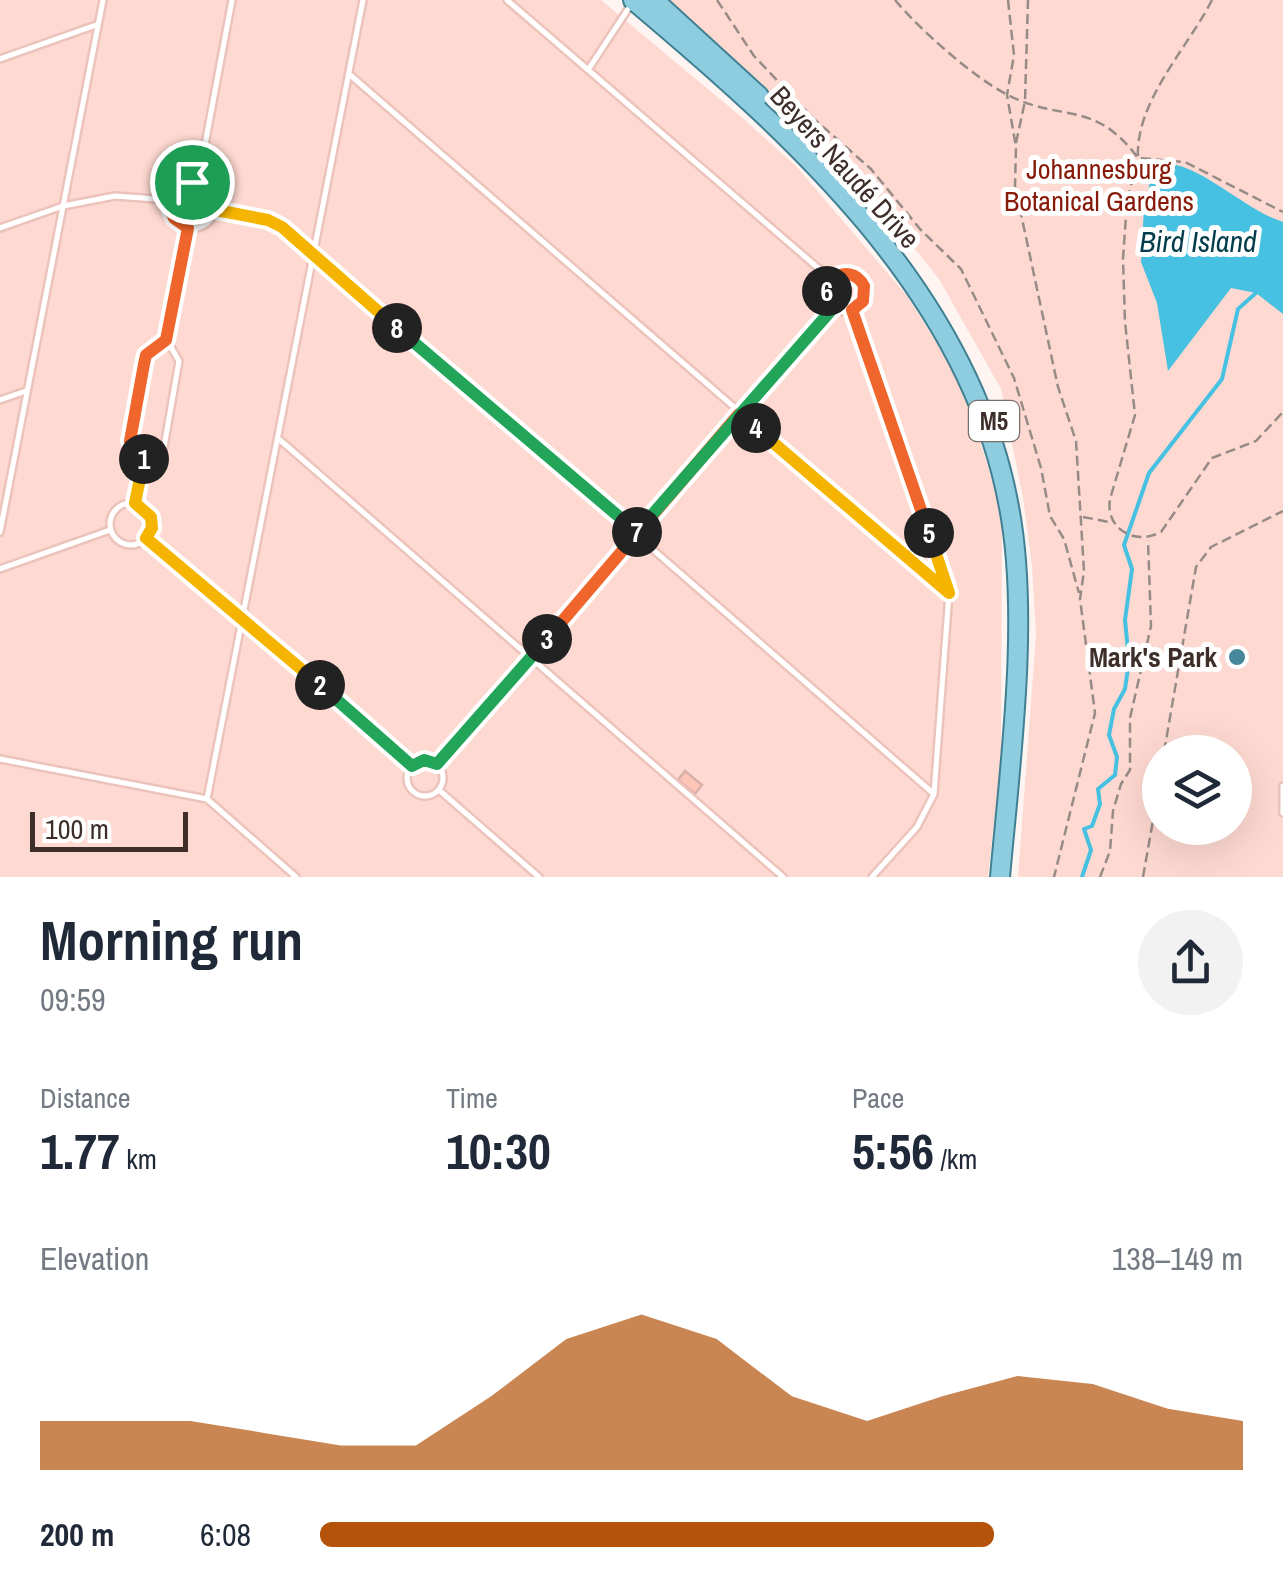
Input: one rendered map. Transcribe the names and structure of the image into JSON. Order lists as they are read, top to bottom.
{
  "streets": {
    "main road": ["Beyers Naudé Drive", "M5"]
  },
  "water": ["Bird Island"],
  "parks": ["Johannesburg Botanical Gardens"],
  "places": ["Mark's Park"],
  "scale_bar": "100 m",
  "page": {
    "pins": [
      "6",
      "8",
      "4",
      "1",
      "7",
      "5",
      "3",
      "2"
    ],
    "scale": "100 m",
    "heading": ["Morning run", "09:59"],
    "stats": [
      ["Distance", "1.77 km"],
      ["Time", "10:30"],
      ["Pace", "5:56 /km"]
    ],
    "chart": ["Elevation", "138–149 m"],
    "list": [
      {
        "name": "200 m",
        "note": "6:08"
      }
    ]
  }
}
